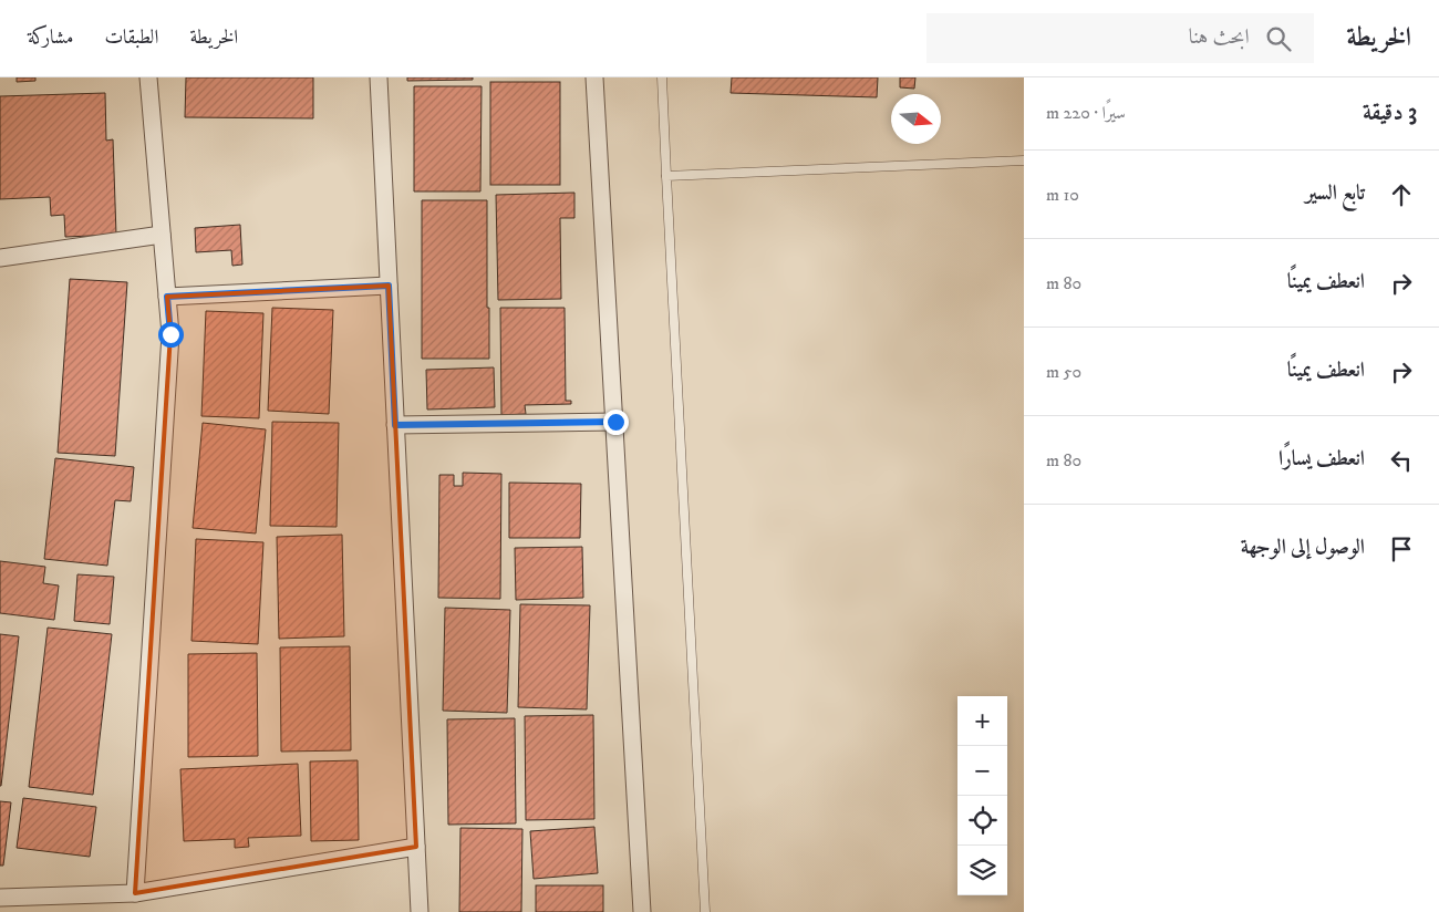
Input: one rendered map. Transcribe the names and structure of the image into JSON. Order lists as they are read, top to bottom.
{
  "north": "right",
  "page": {
    "header": "الخريطة",
    "search": "ابحث هنا",
    "nav": ["الخريطة", "الطبقات", "مشاركة"],
    "heading": ["3 دقيقة", "سيرًا · 220 m"],
    "list": [
      ["تابع السير", "10 m"],
      ["انعطف يمينًا", "80 m"],
      ["انعطف يمينًا", "50 m"],
      ["انعطف يسارًا", "80 m"],
      "الوصول إلى الوجهة"
    ],
    "map_buttons": ["+", "−"]
  }
}
